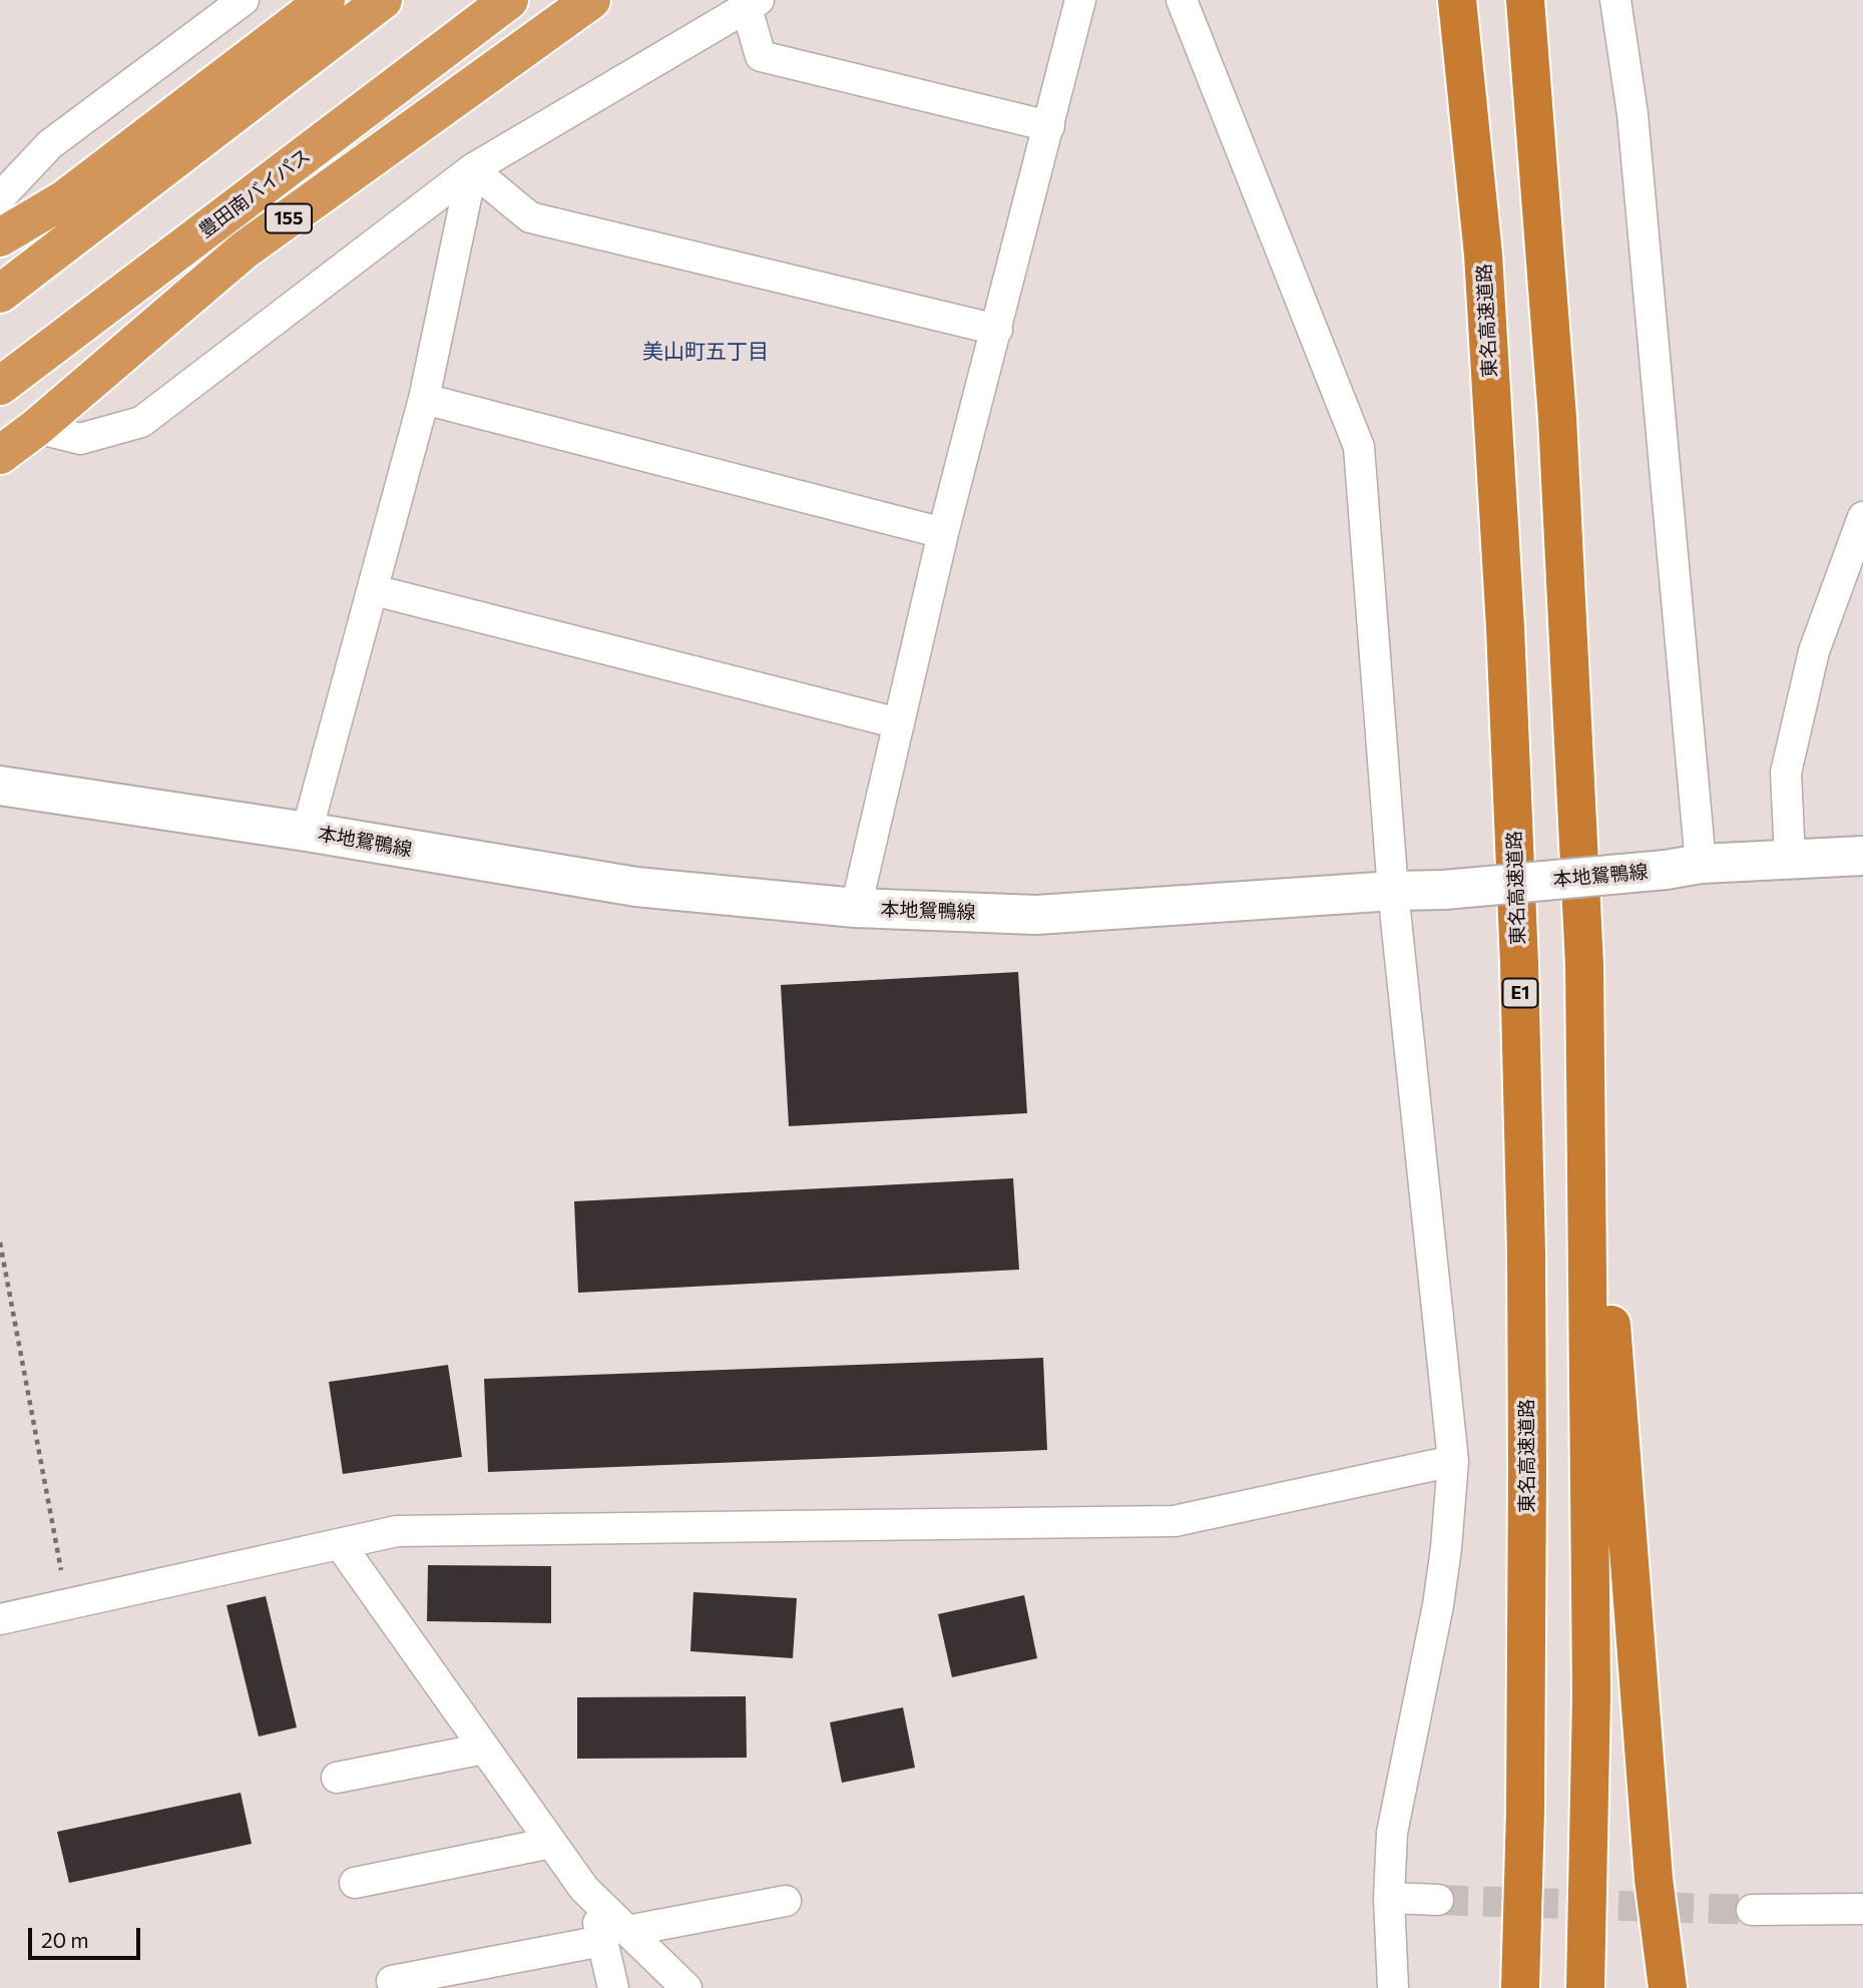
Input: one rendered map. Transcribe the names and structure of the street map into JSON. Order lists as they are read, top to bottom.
{
  "streets": {
    "highway": [
      "豊田南バイパス",
      "155",
      "東名高速道路",
      "E1"
    ],
    "main road": ["本地鴛鴨線"]
  },
  "districts": ["美山町五丁目"],
  "scale_bar": "20 m"
}
